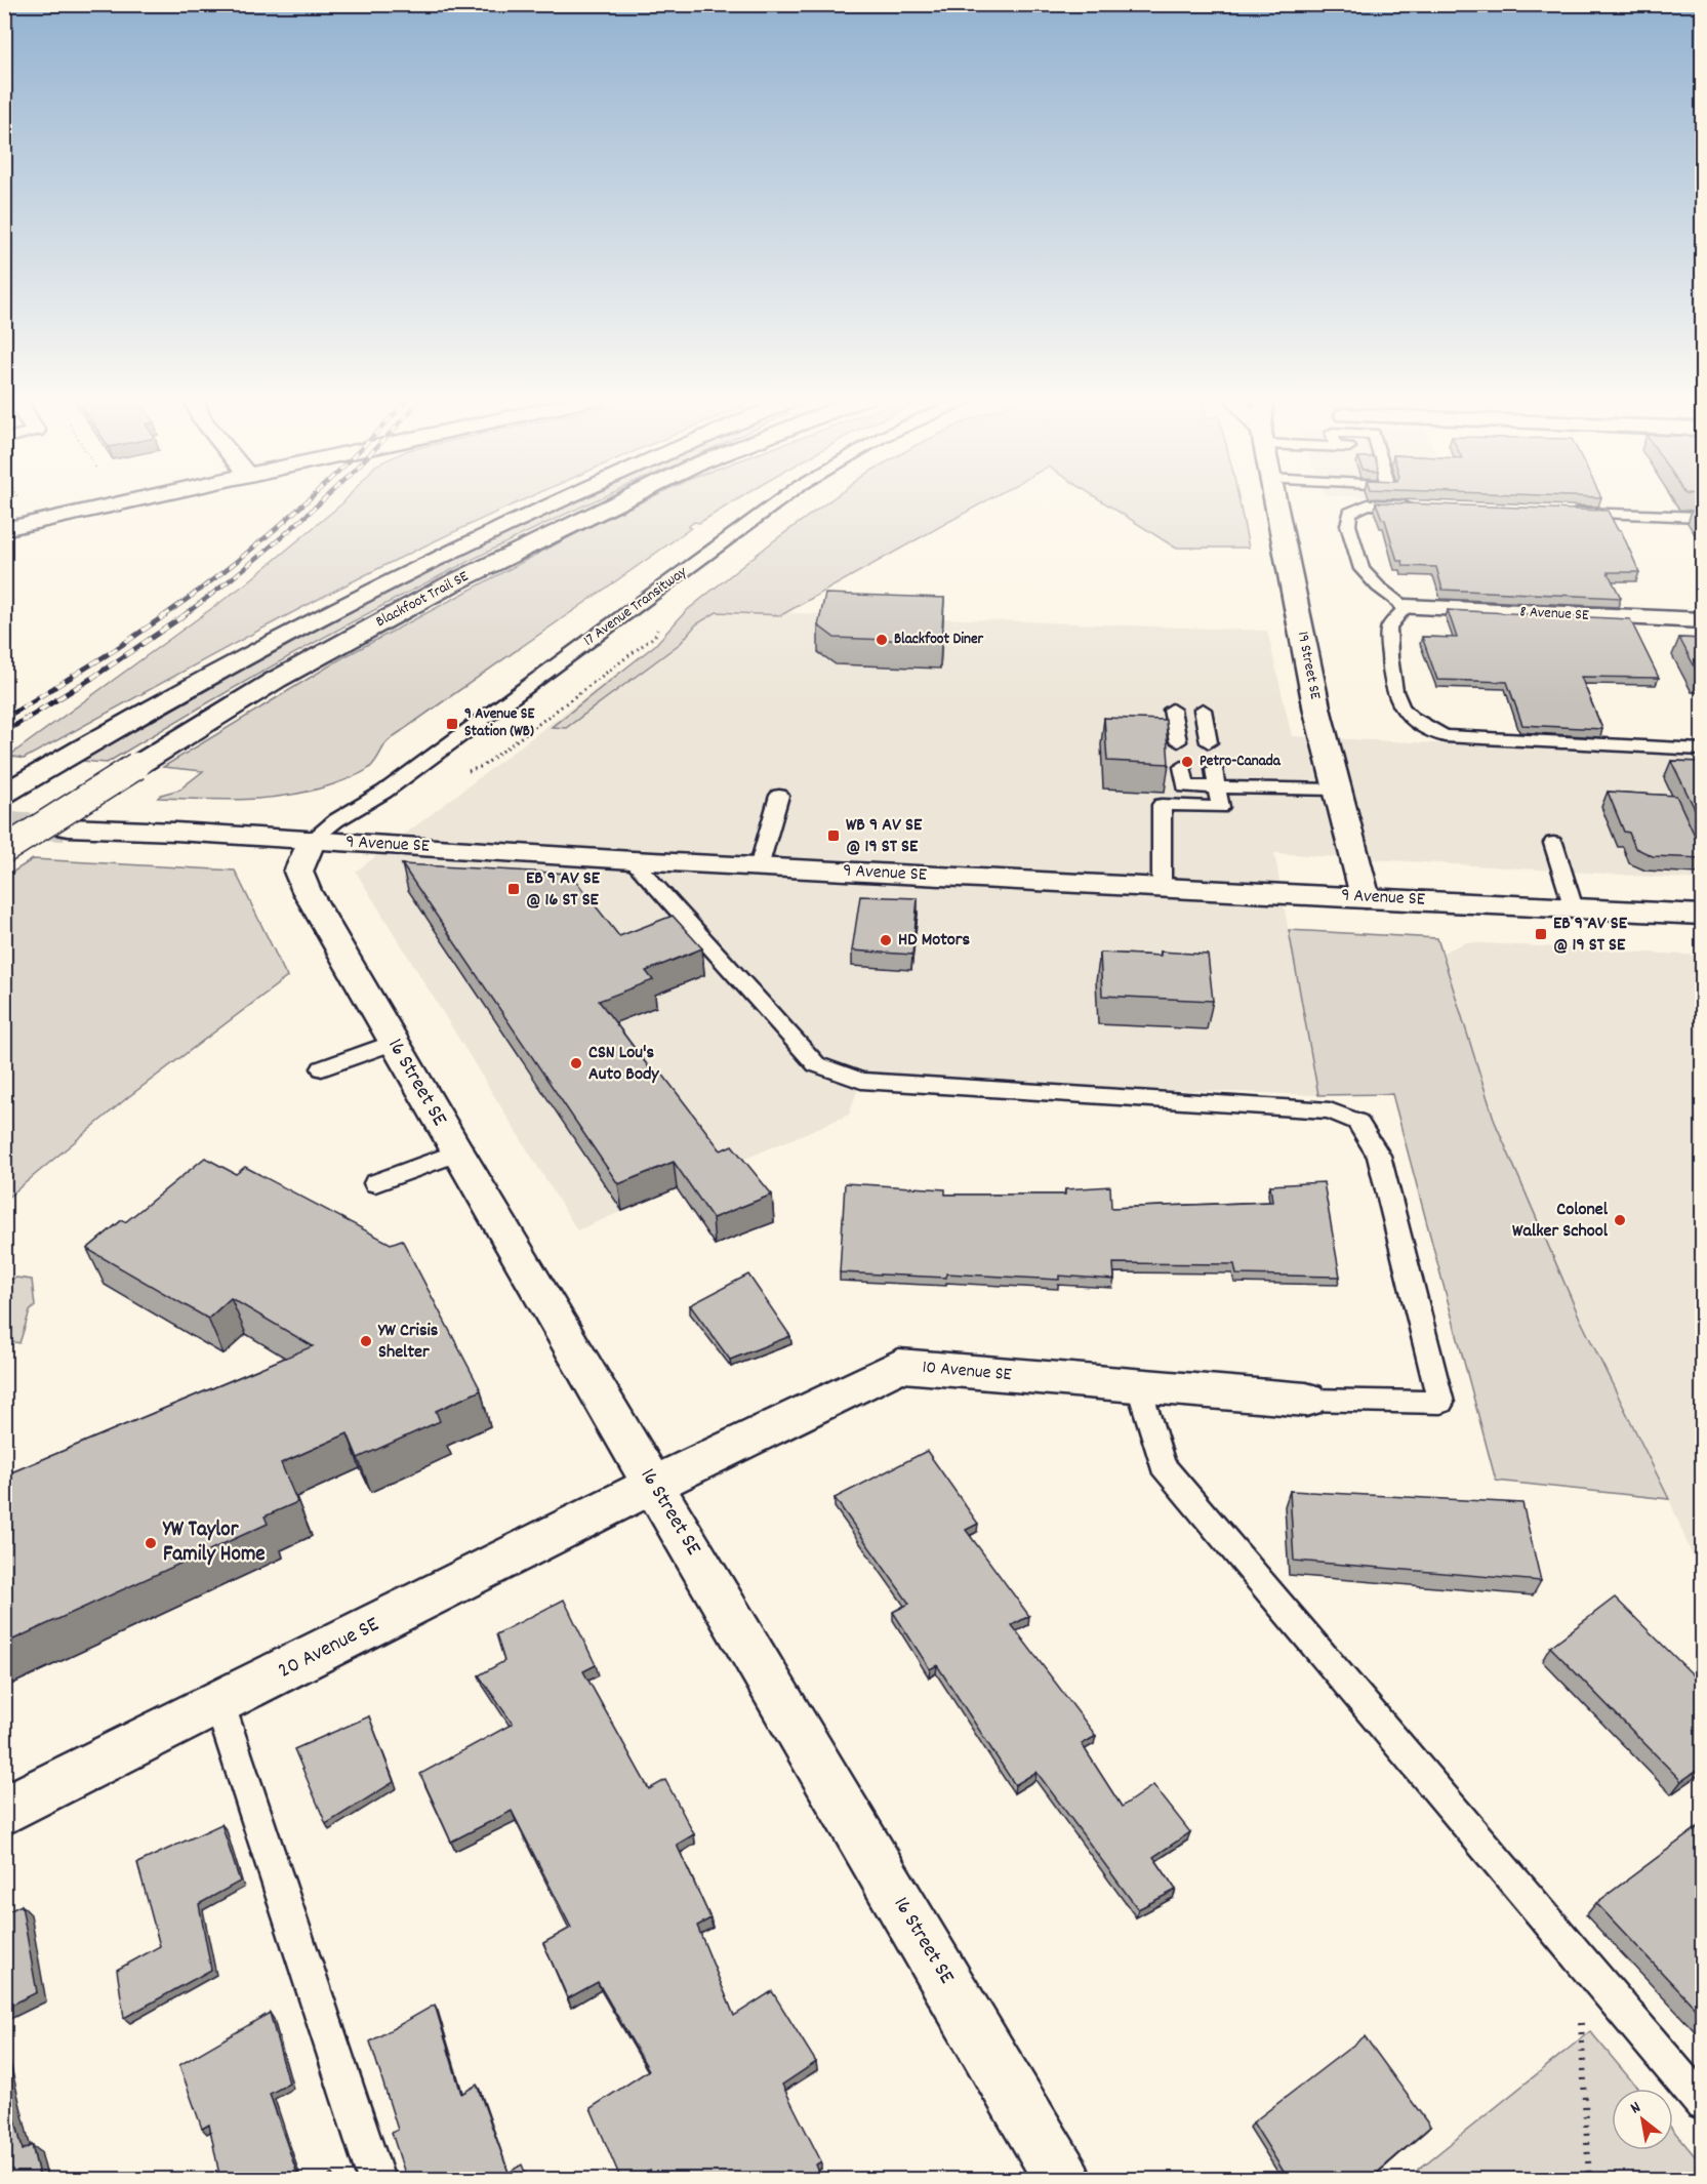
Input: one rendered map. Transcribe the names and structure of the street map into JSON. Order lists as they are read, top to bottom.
{
  "streets": {
    "main road": [
      "Blackfoot Trail SE",
      "8 Avenue SE",
      "19 Street SE",
      "9 Avenue SE",
      "16 Street SE",
      "10 Avenue SE",
      "20 Avenue SE"
    ],
    "lane": ["17 Avenue Transitway"]
  },
  "crossings": [
    ["17 Avenue Transitway", "9 Avenue SE"],
    ["17 Avenue Transitway", "16 Street SE"],
    ["19 Street SE", "9 Avenue SE"],
    ["9 Avenue SE", "16 Street SE"],
    ["16 Street SE", "10 Avenue SE"],
    ["16 Street SE", "20 Avenue SE"],
    ["10 Avenue SE", "20 Avenue SE"]
  ],
  "places": {
    "other": [
      "Blackfoot Diner",
      "Petro-Canada",
      "HD Motors",
      "CSN Lou's Auto Body",
      "Colonel Walker School",
      "YW Crisis Shelter",
      "YW Taylor Family Home"
    ],
    "transit": [
      "9 Avenue SE Station (WB)",
      "WB 9 AV SE @ 19 ST SE",
      "EB 9 AV SE @ 16 ST SE",
      "EB 9 AV SE @ 19 ST SE"
    ]
  },
  "north": "top left"
}
